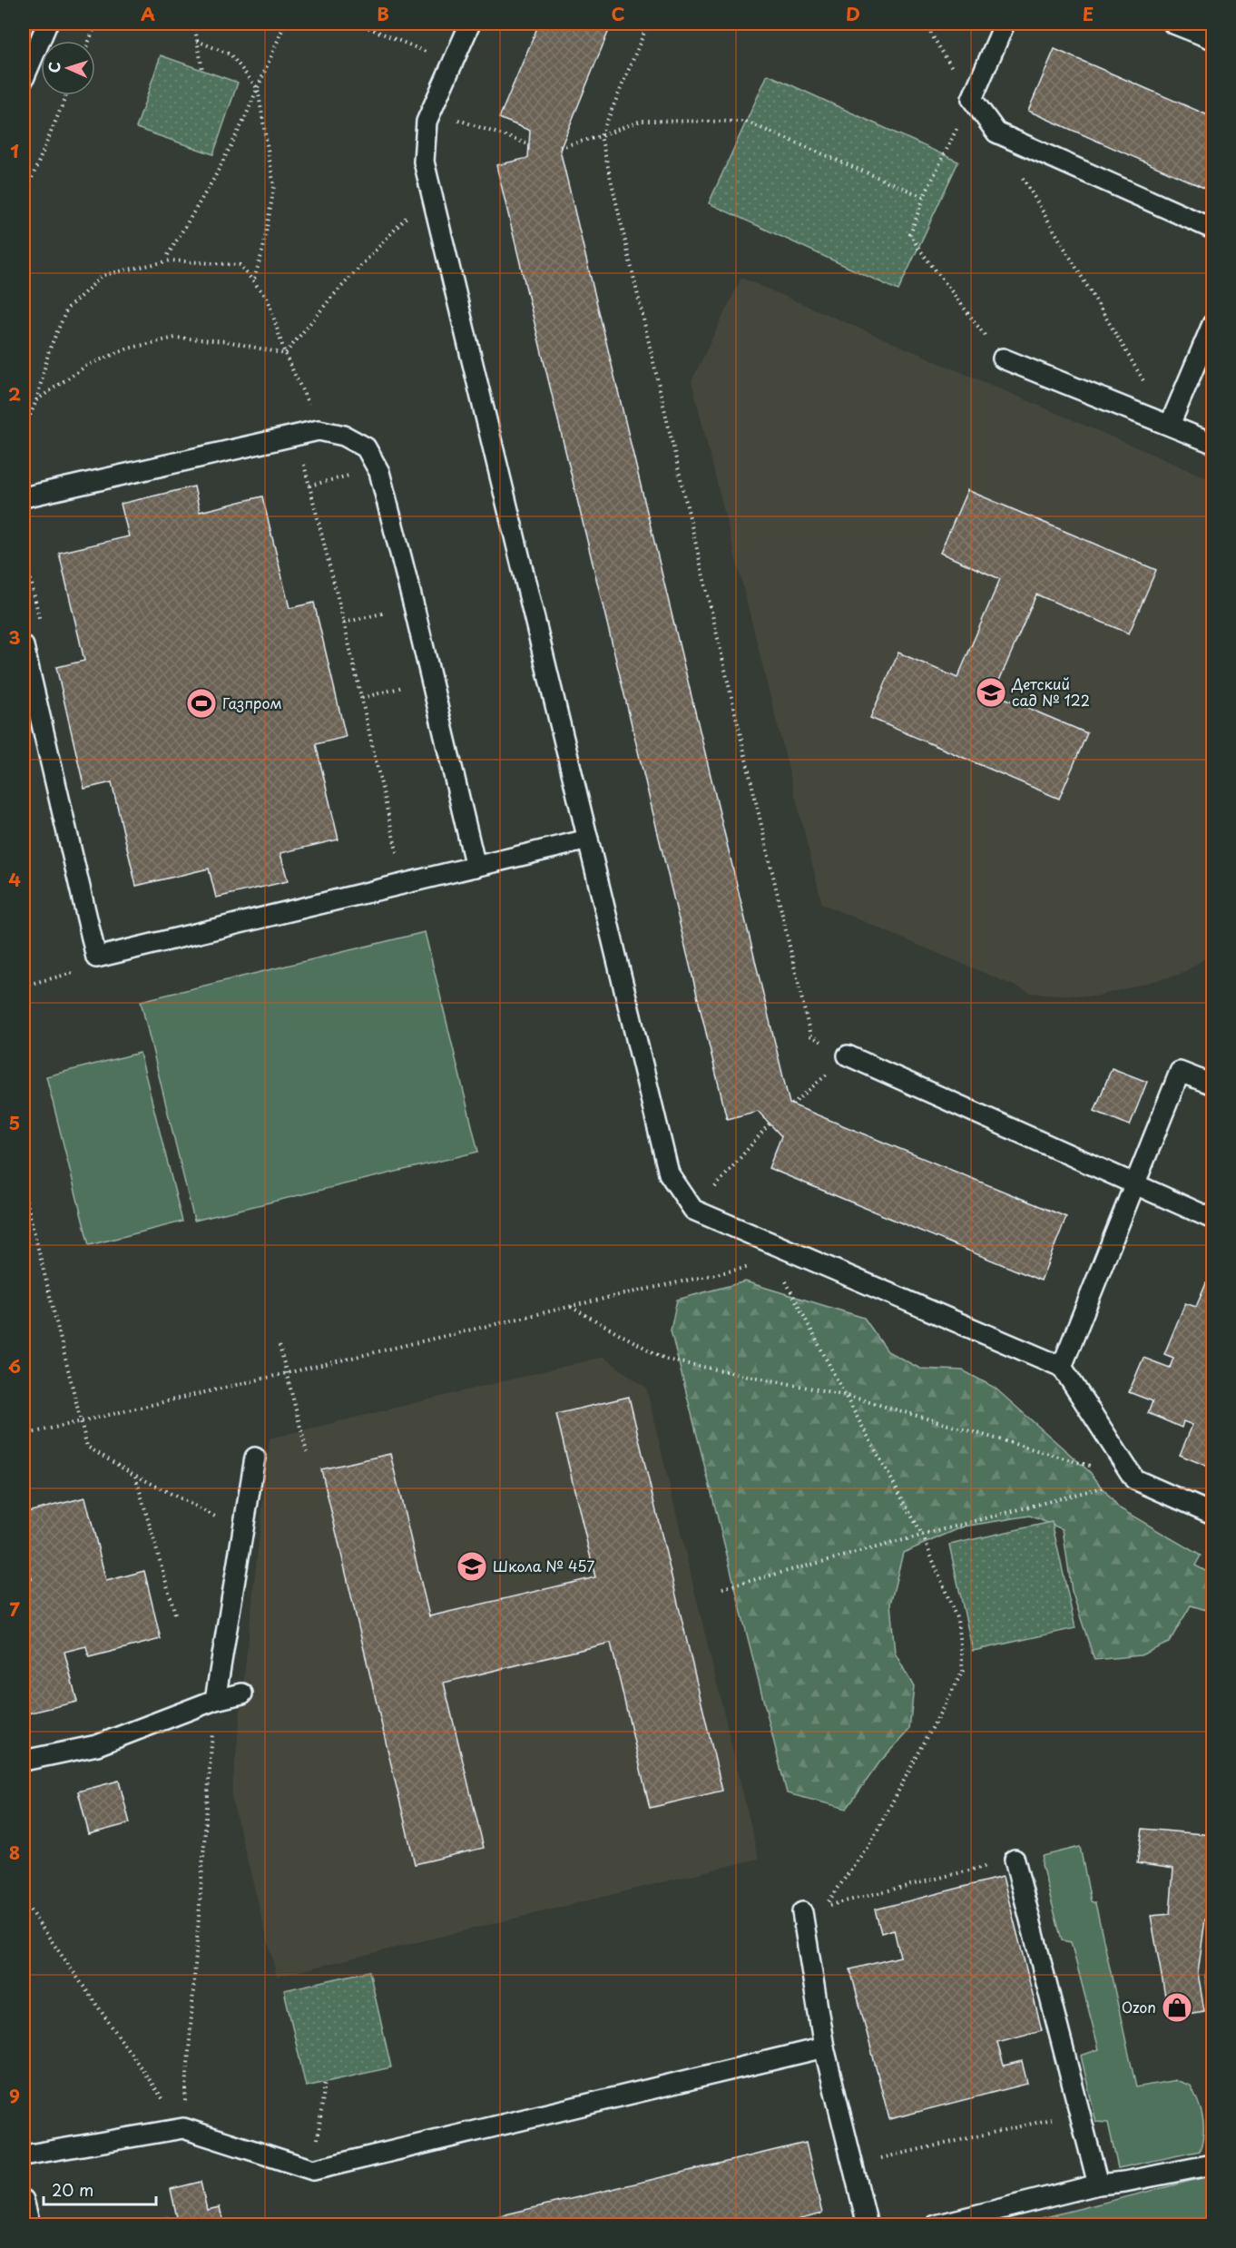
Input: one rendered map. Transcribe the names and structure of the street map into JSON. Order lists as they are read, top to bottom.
{
  "places": {
    "school or university": ["Детский сад № 122", "Школа № 457"],
    "sports": ["Газпром"],
    "shop": ["Ozon"]
  },
  "scale_bar": "20 m",
  "north": "left",
  "grid": {
    "columns": [
      "A",
      "B",
      "C",
      "D",
      "E"
    ],
    "rows": [
      "1",
      "2",
      "3",
      "4",
      "5",
      "6",
      "7",
      "8",
      "9"
    ]
  }
}
